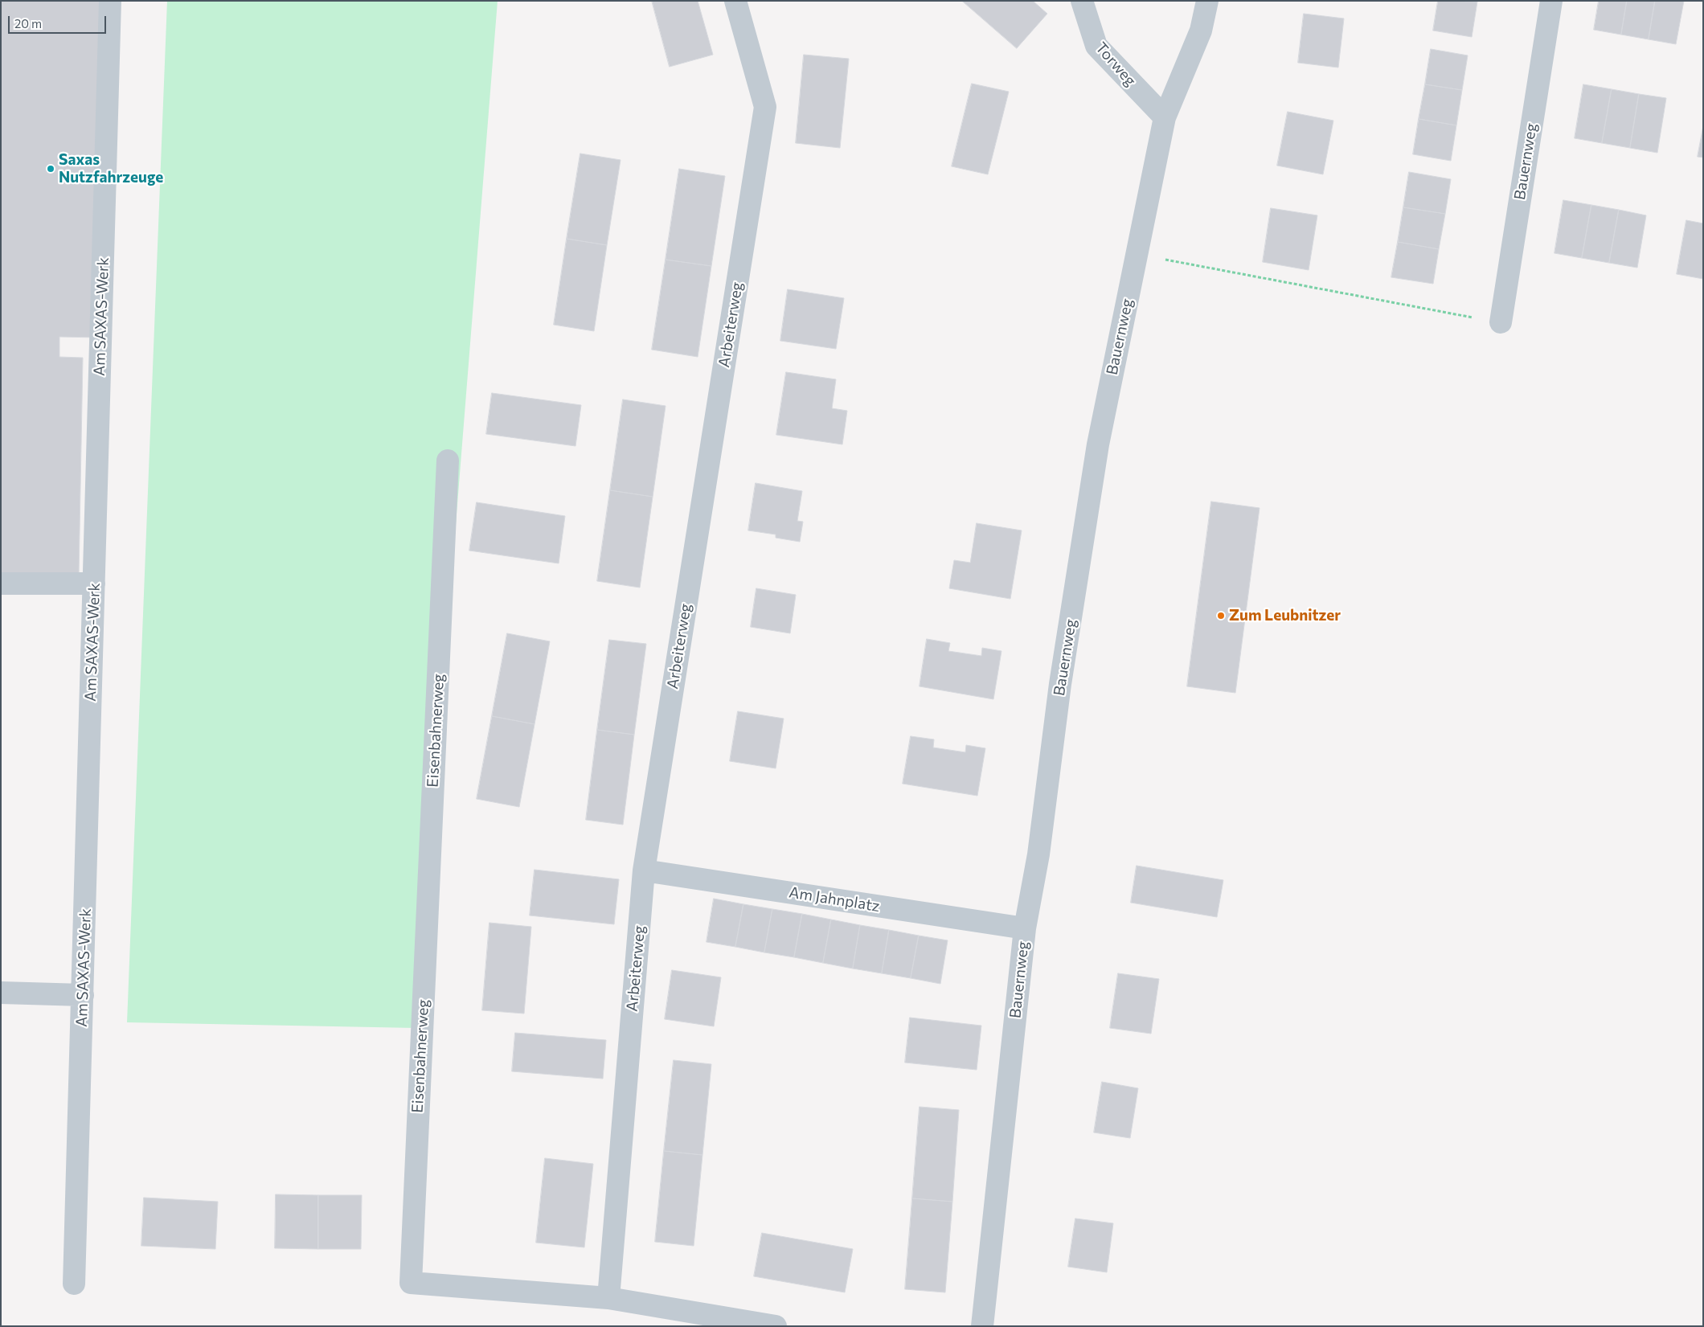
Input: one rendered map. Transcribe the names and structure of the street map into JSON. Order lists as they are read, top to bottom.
{
  "streets": {
    "street": [
      "Torweg",
      "Bauernweg",
      "Am SAXAS-Werk",
      "Arbeiterweg",
      "Eisenbahnerweg",
      "Am Jahnplatz"
    ]
  },
  "crossings": [
    ["Torweg", "Bauernweg"],
    ["Bauernweg", "Am Jahnplatz"],
    ["Arbeiterweg", "Eisenbahnerweg"],
    ["Arbeiterweg", "Am Jahnplatz"]
  ],
  "places": ["Saxas Nutzfahrzeuge", "Zum Leubnitzer"],
  "scale_bar": "20 m"
}
